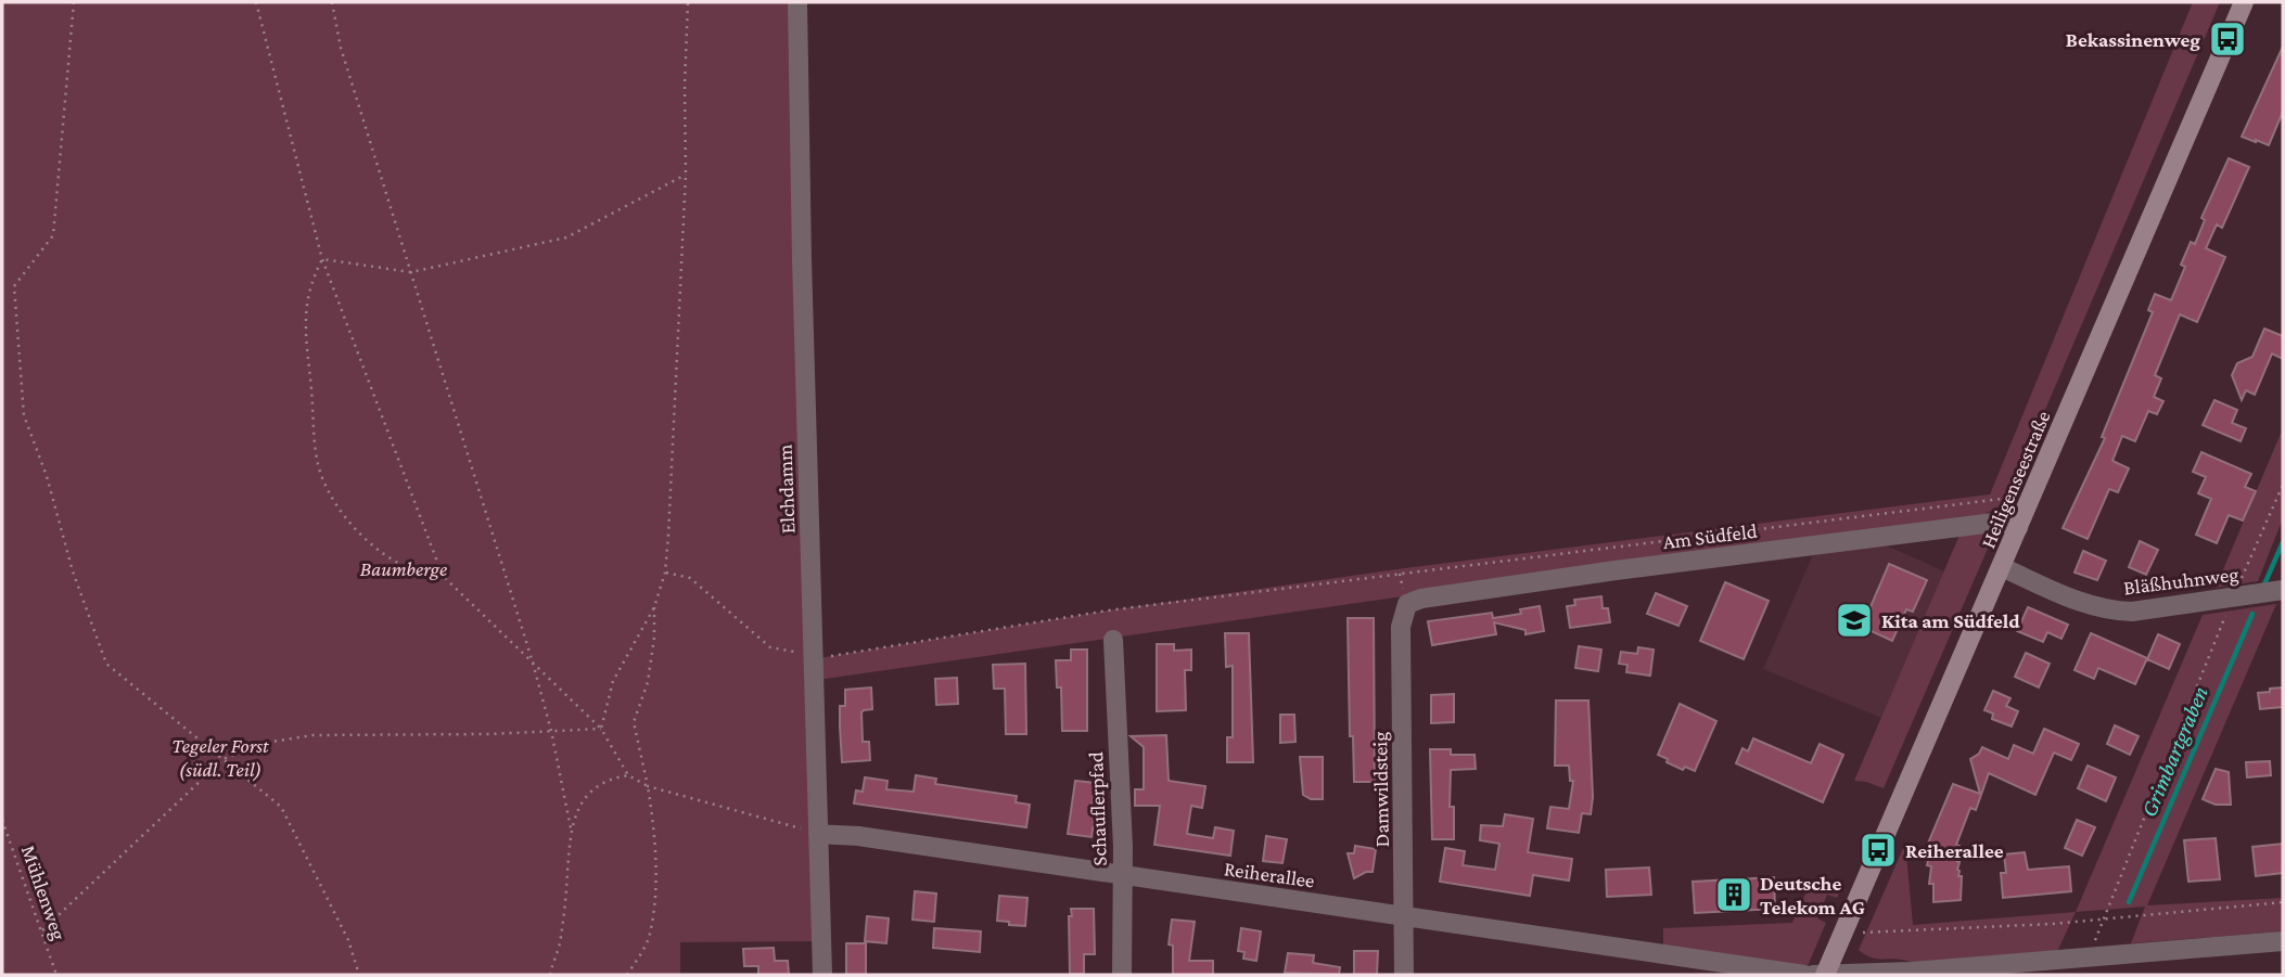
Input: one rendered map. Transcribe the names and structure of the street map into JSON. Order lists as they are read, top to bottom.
{
  "streets": {
    "main road": ["Heiligenseestraße"],
    "street": [
      "Elchdamm",
      "Am Südfeld",
      "Bläßhuhnweg",
      "Damwildsteig",
      "Schauflerpfad",
      "Reiherallee"
    ],
    "path": ["Mühlenweg"]
  },
  "crossings": [
    ["Heiligenseestraße", "Am Südfeld"],
    ["Heiligenseestraße", "Bläßhuhnweg"],
    ["Elchdamm", "Reiherallee"],
    ["Am Südfeld", "Damwildsteig"],
    ["Damwildsteig", "Reiherallee"],
    ["Schauflerpfad", "Reiherallee"]
  ],
  "water": ["Grimbartgraben"],
  "parks": ["Baumberge", "Tegeler Forst (südl. Teil)"],
  "places": {
    "bus stop": ["Bekassinenweg", "Reiherallee"],
    "school or university": ["Kita am Südfeld"],
    "building": ["Deutsche Telekom AG"]
  }
}
